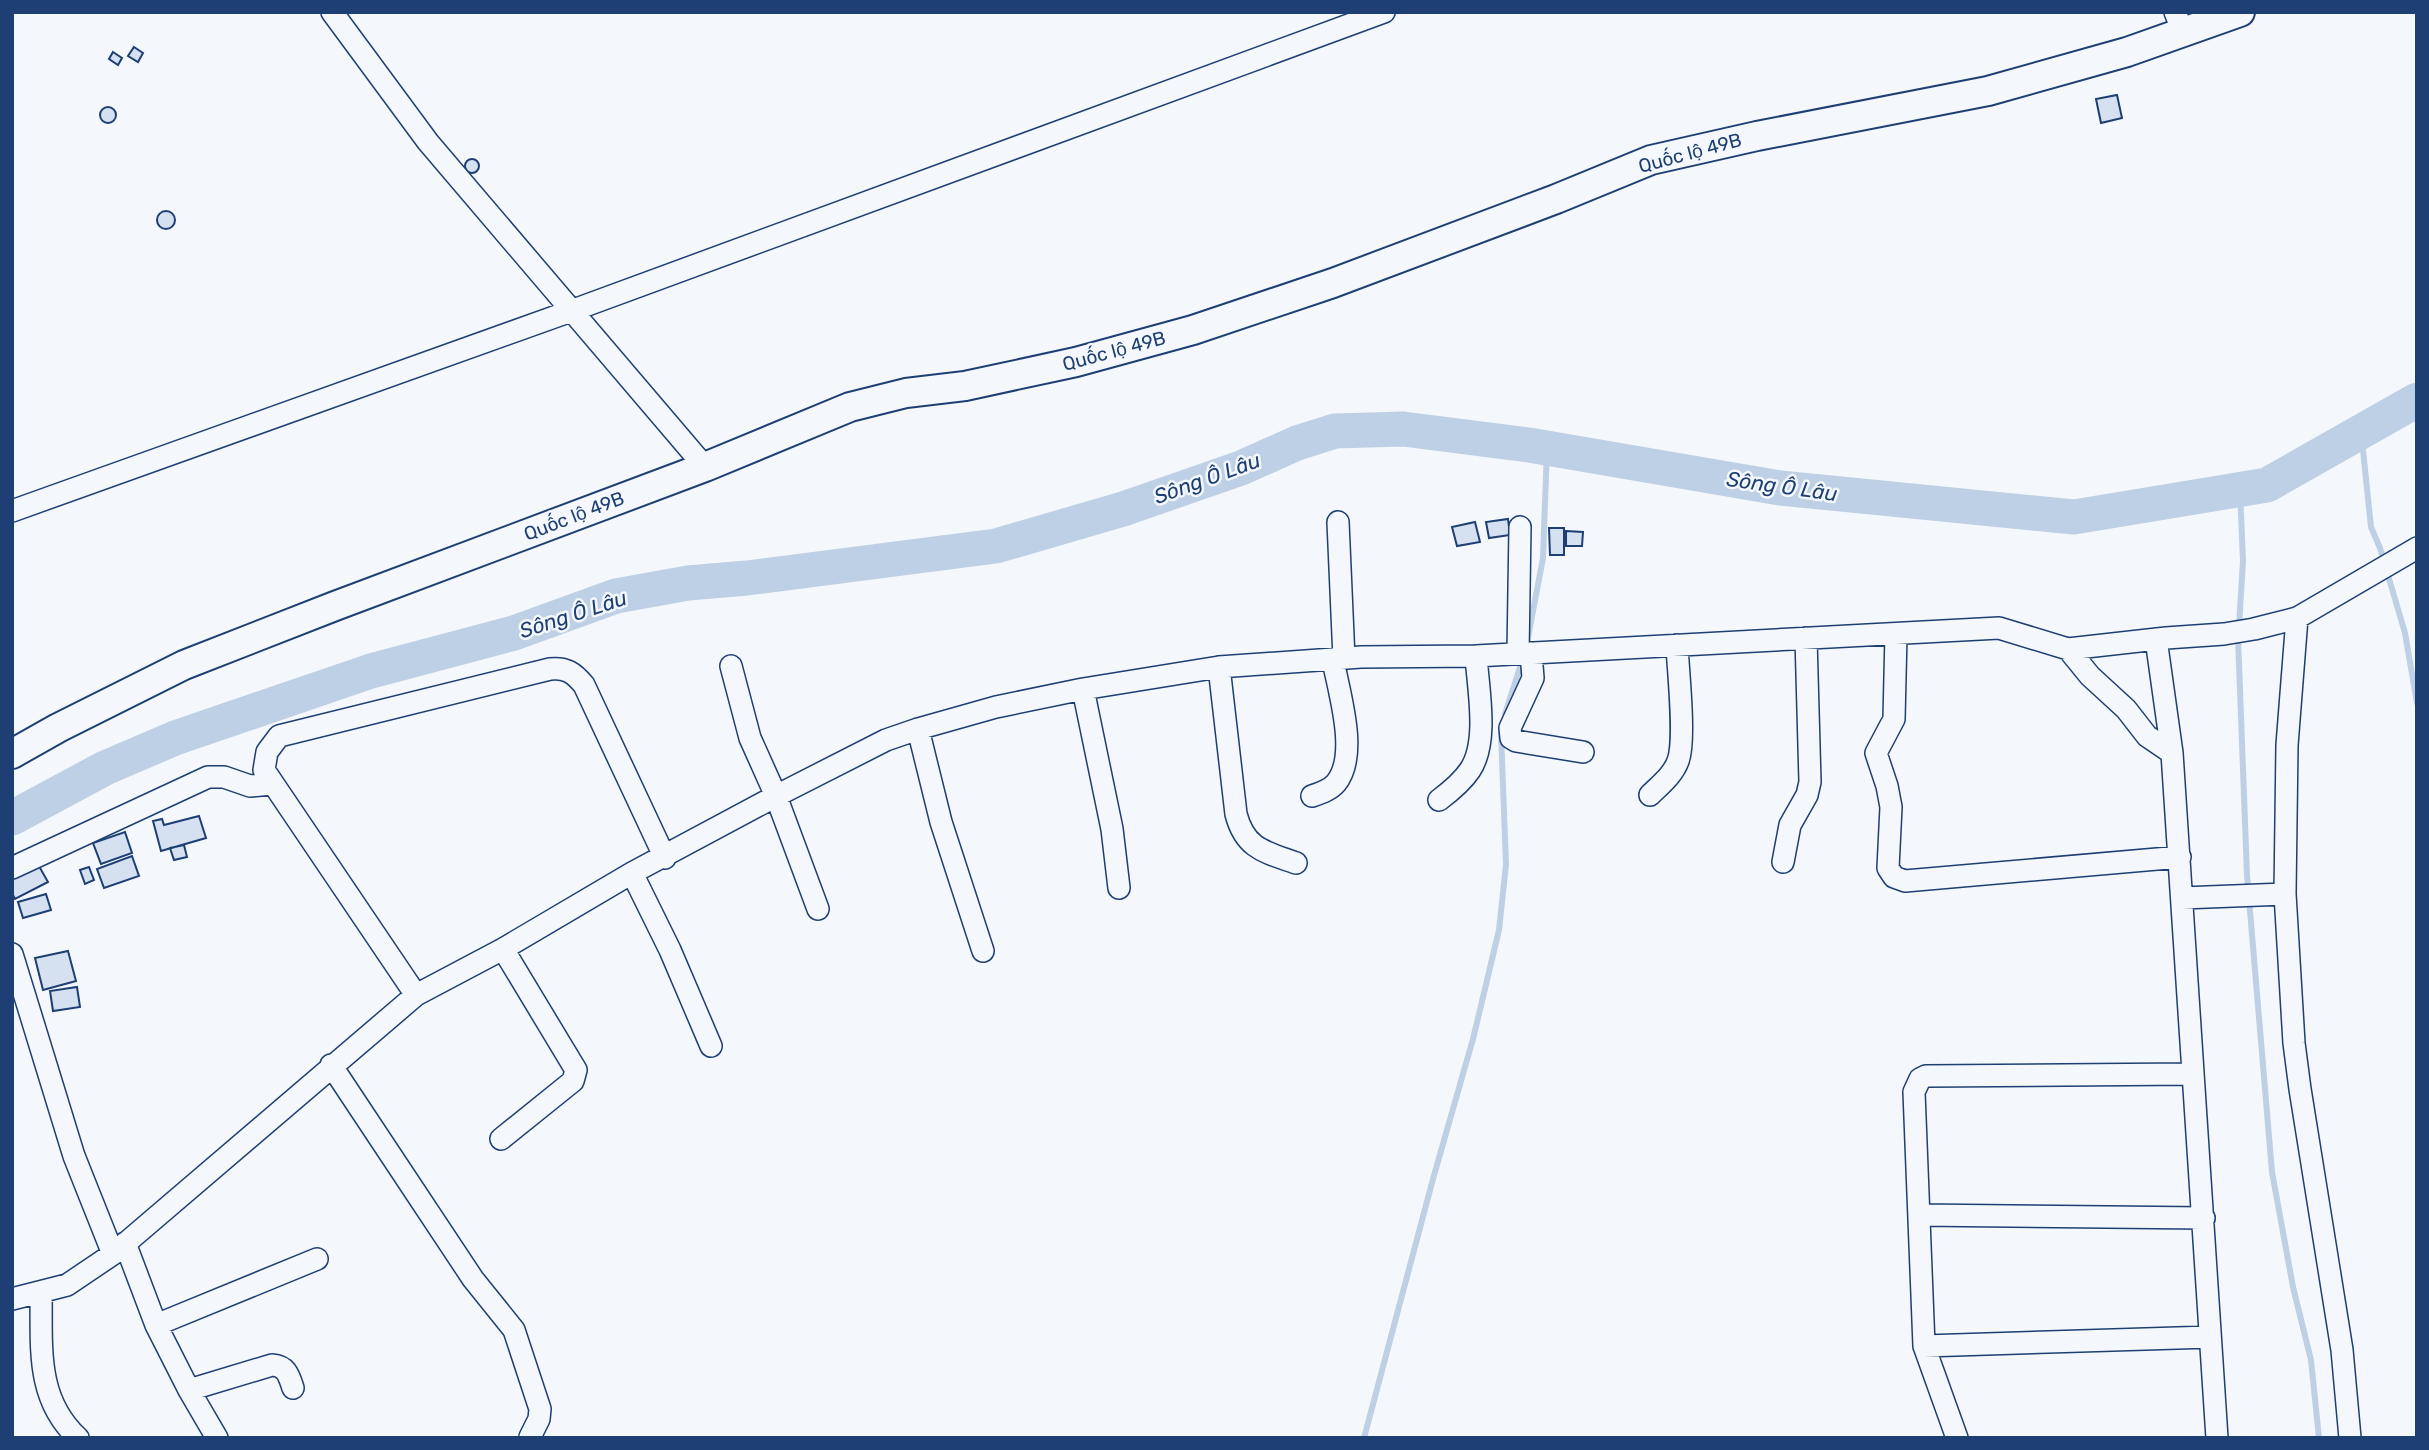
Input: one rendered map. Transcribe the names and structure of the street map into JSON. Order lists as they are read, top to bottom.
{
  "streets": {
    "main road": ["Quốc lộ 49B"]
  },
  "water": ["Sông Ô Lâu"]
}
